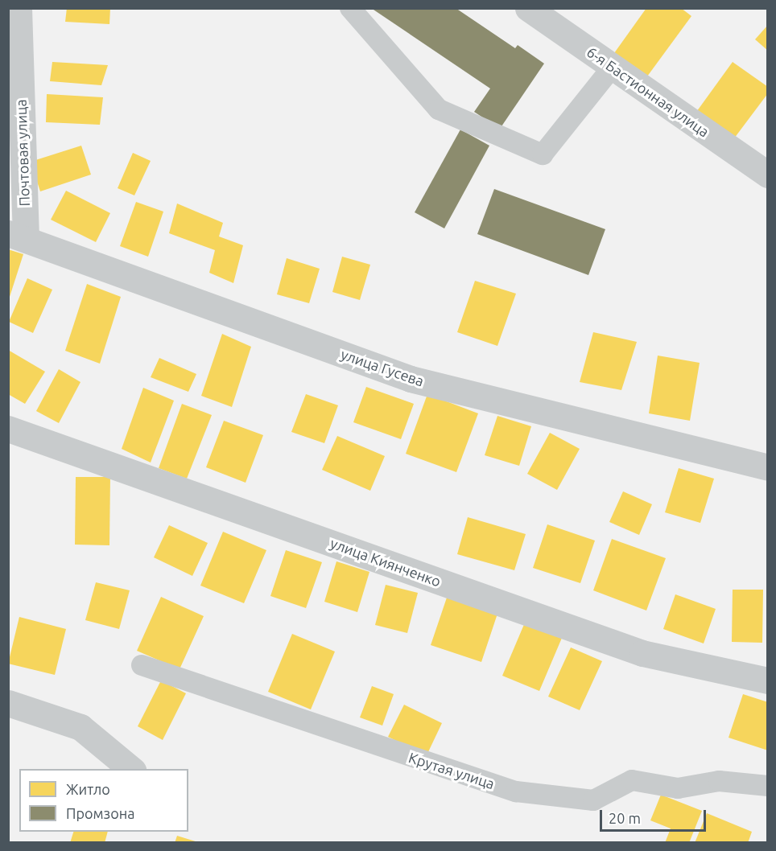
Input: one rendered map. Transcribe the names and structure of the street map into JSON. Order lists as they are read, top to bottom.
{
  "streets": {
    "street": [
      "6-я Бастионная улица",
      "Почтовая улица",
      "улица Гусева",
      "улица Киянченко"
    ],
    "lane": ["Крутая улица"]
  },
  "crossings": [
    ["Почтовая улица", "улица Гусева"]
  ],
  "legend": ["Житло", "Промзона"],
  "scale_bar": "20 m"
}
